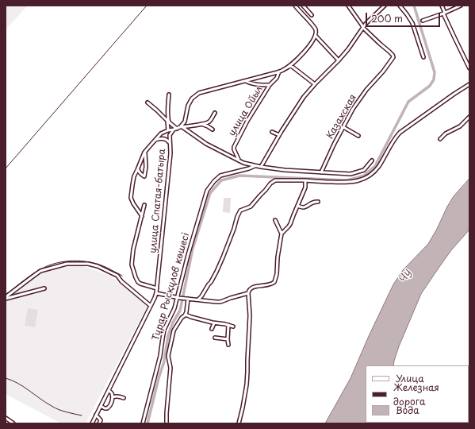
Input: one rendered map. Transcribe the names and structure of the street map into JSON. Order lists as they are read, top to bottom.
{
  "streets": {
    "street": [
      "улица Ойыл",
      "Казахская",
      "улица Спатая-батыра",
      "Тұрар Рысқұлов көшесі"
    ]
  },
  "water": ["Чу"],
  "legend": ["Улица", "Железная дорога", "Вода"],
  "scale_bar": "200 m"
}
